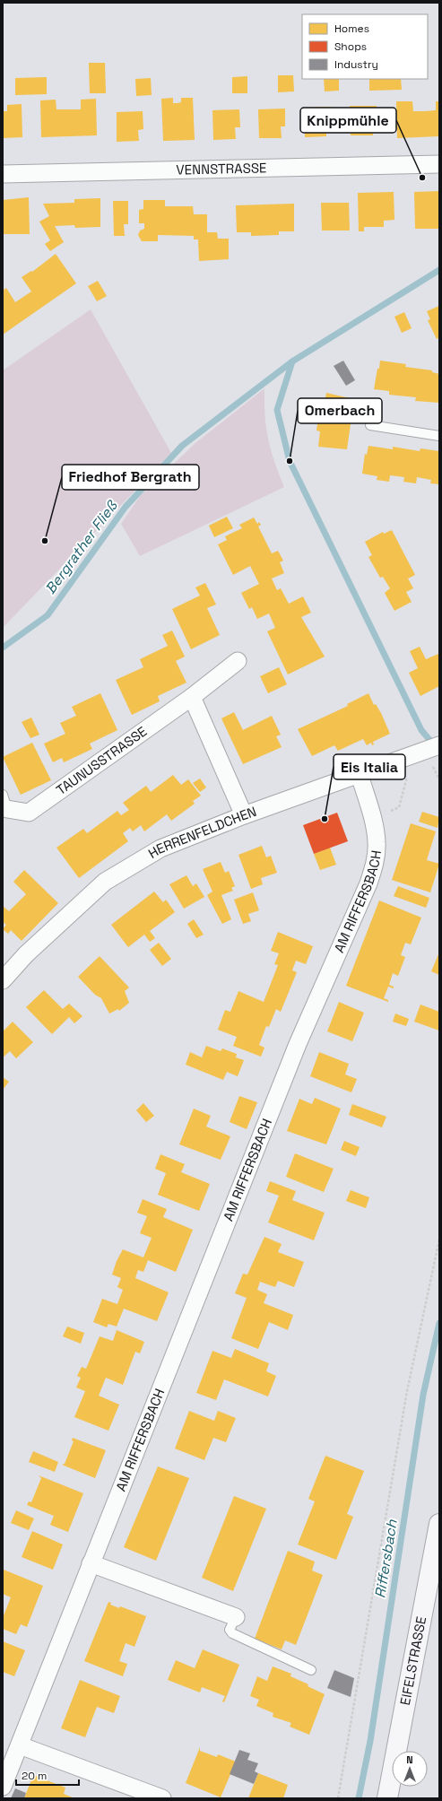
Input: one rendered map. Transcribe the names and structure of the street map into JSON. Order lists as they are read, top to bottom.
{
  "streets": {
    "main road": ["EIFELSTRASSE"],
    "street": [
      "VENNSTRASSE",
      "TAUNUSSTRASSE",
      "HERRENFELDCHEN",
      "AM RIFFERSBACH"
    ]
  },
  "crossings": [
    ["HERRENFELDCHEN", "AM RIFFERSBACH"]
  ],
  "water": ["Bergrather Fließ", "Riffersbach"],
  "places": [
    "Knippmühle",
    "Omerbach",
    "Friedhof Bergrath",
    "Eis Italia"
  ],
  "legend": ["Homes", "Shops", "Industry"],
  "scale_bar": "20 m",
  "north": "top"
}
